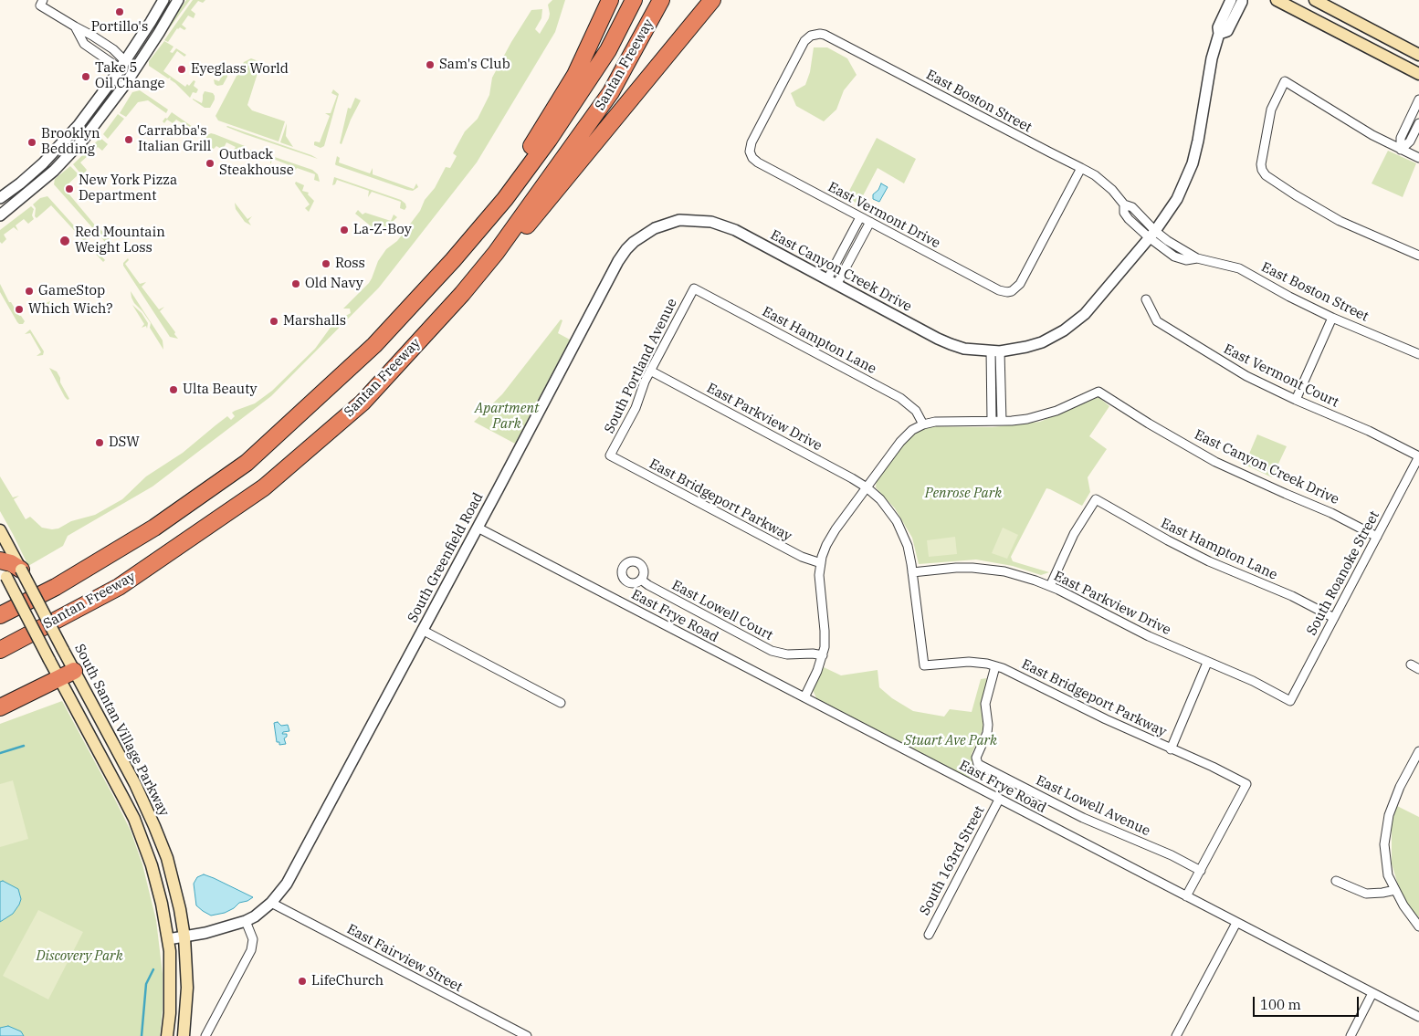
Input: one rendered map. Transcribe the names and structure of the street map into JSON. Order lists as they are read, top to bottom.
{
  "streets": {
    "highway": ["Santan Freeway"],
    "main road": ["South Santan Village Parkway"],
    "street": [
      "East Boston Street",
      "East Vermont Drive",
      "East Canyon Creek Drive",
      "East Hampton Lane",
      "South Portland Avenue",
      "East Vermont Court",
      "East Parkview Drive",
      "East Bridgeport Parkway",
      "South Greenfield Road",
      "South Roanoke Street",
      "East Lowell Court",
      "East Frye Road",
      "East Lowell Avenue",
      "South 163rd Street",
      "East Fairview Street"
    ]
  },
  "crossings": [
    ["East Boston Street", "East Vermont Drive"],
    ["East Boston Street", "East Canyon Creek Drive"],
    ["East Canyon Creek Drive", "South Greenfield Road"],
    ["East Canyon Creek Drive", "South Roanoke Street"],
    ["East Hampton Lane", "South Portland Avenue"],
    ["East Hampton Lane", "East Parkview Drive"],
    ["East Hampton Lane", "South Roanoke Street"],
    ["South Portland Avenue", "East Parkview Drive"],
    ["South Portland Avenue", "East Bridgeport Parkway"],
    ["East Vermont Court", "South Roanoke Street"],
    ["East Parkview Drive", "East Bridgeport Parkway"],
    ["East Parkview Drive", "South Roanoke Street"],
    ["East Bridgeport Parkway", "East Lowell Avenue"],
    ["South Greenfield Road", "East Frye Road"],
    ["South Greenfield Road", "South Santan Village Parkway"],
    ["South Greenfield Road", "East Fairview Street"],
    ["East Frye Road", "South 163rd Street"]
  ],
  "parks": [
    "Apartment Park",
    "Penrose Park",
    "Stuart Ave Park",
    "Discovery Park"
  ],
  "places": [
    "Portillo's",
    "Sam's Club",
    "Eyeglass World",
    "Take 5 Oil Change",
    "Carrabba's Italian Grill",
    "Brooklyn Bedding",
    "Outback Steakhouse",
    "New York Pizza Department",
    "La-Z-Boy",
    "Red Mountain Weight Loss",
    "Ross",
    "Old Navy",
    "GameStop",
    "Which Wich?",
    "Marshalls",
    "Ulta Beauty",
    "DSW",
    "LifeChurch"
  ],
  "scale_bar": "100 m"
}
